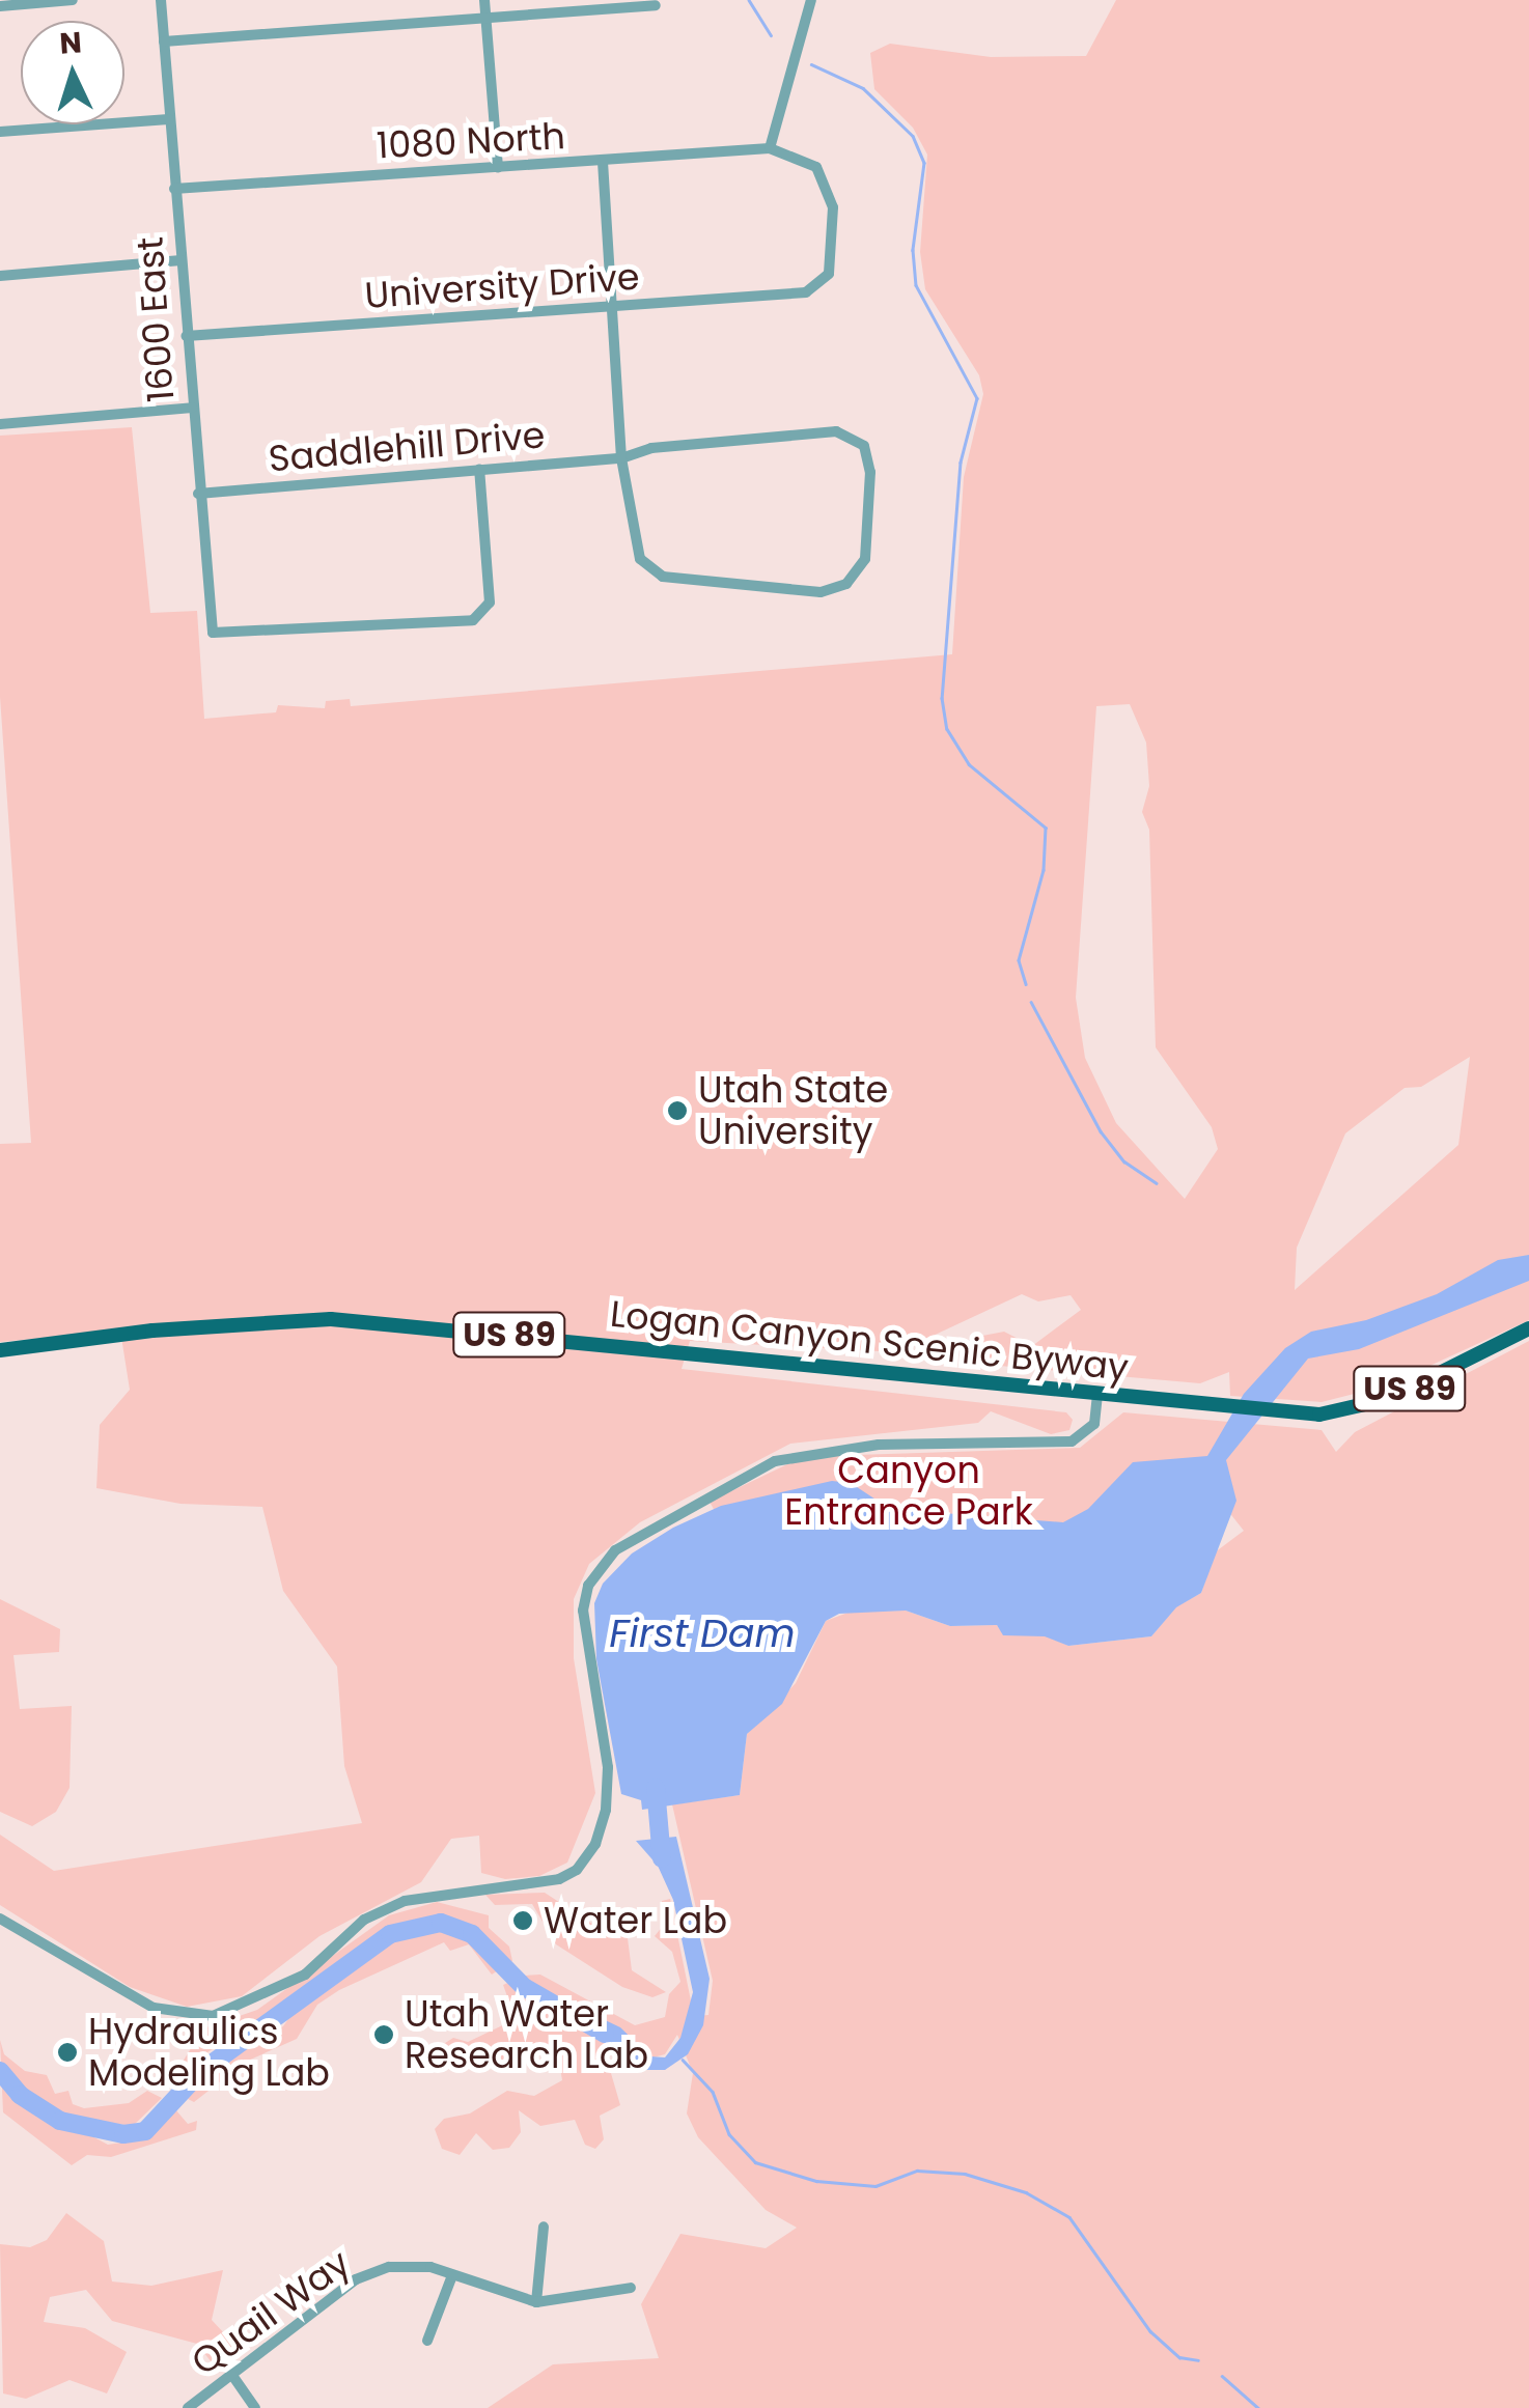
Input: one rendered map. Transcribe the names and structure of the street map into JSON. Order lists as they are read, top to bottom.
{
  "streets": {
    "main road": ["US 89", "Logan Canyon Scenic Byway"],
    "street": [
      "1080 North",
      "University Drive",
      "1600 East",
      "Saddlehill Drive",
      "Quail Way"
    ]
  },
  "crossings": [
    ["1080 North", "University Drive"],
    ["1080 North", "1600 East"],
    ["University Drive", "1600 East"],
    ["1600 East", "Saddlehill Drive"]
  ],
  "water": ["First Dam"],
  "parks": ["Canyon Entrance Park"],
  "places": [
    "Utah State University",
    "Water Lab",
    "Utah Water Research Lab",
    "Hydraulics Modeling Lab"
  ],
  "north": "top"
}
